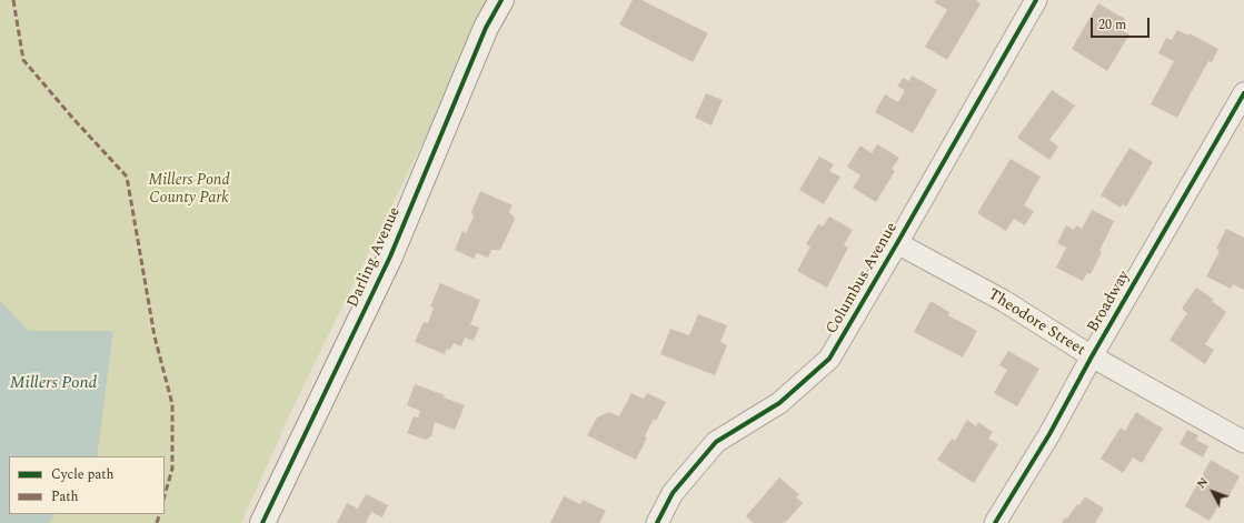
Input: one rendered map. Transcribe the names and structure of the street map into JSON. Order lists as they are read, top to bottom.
{
  "streets": {
    "street": [
      "Darling Avenue",
      "Columbus Avenue",
      "Broadway",
      "Theodore Street"
    ]
  },
  "crossings": [
    ["Columbus Avenue", "Theodore Street"],
    ["Broadway", "Theodore Street"]
  ],
  "water": ["Millers Pond"],
  "parks": ["Millers Pond County Park"],
  "legend": ["Cycle path", "Path"],
  "scale_bar": "20 m",
  "north": "top left"
}
